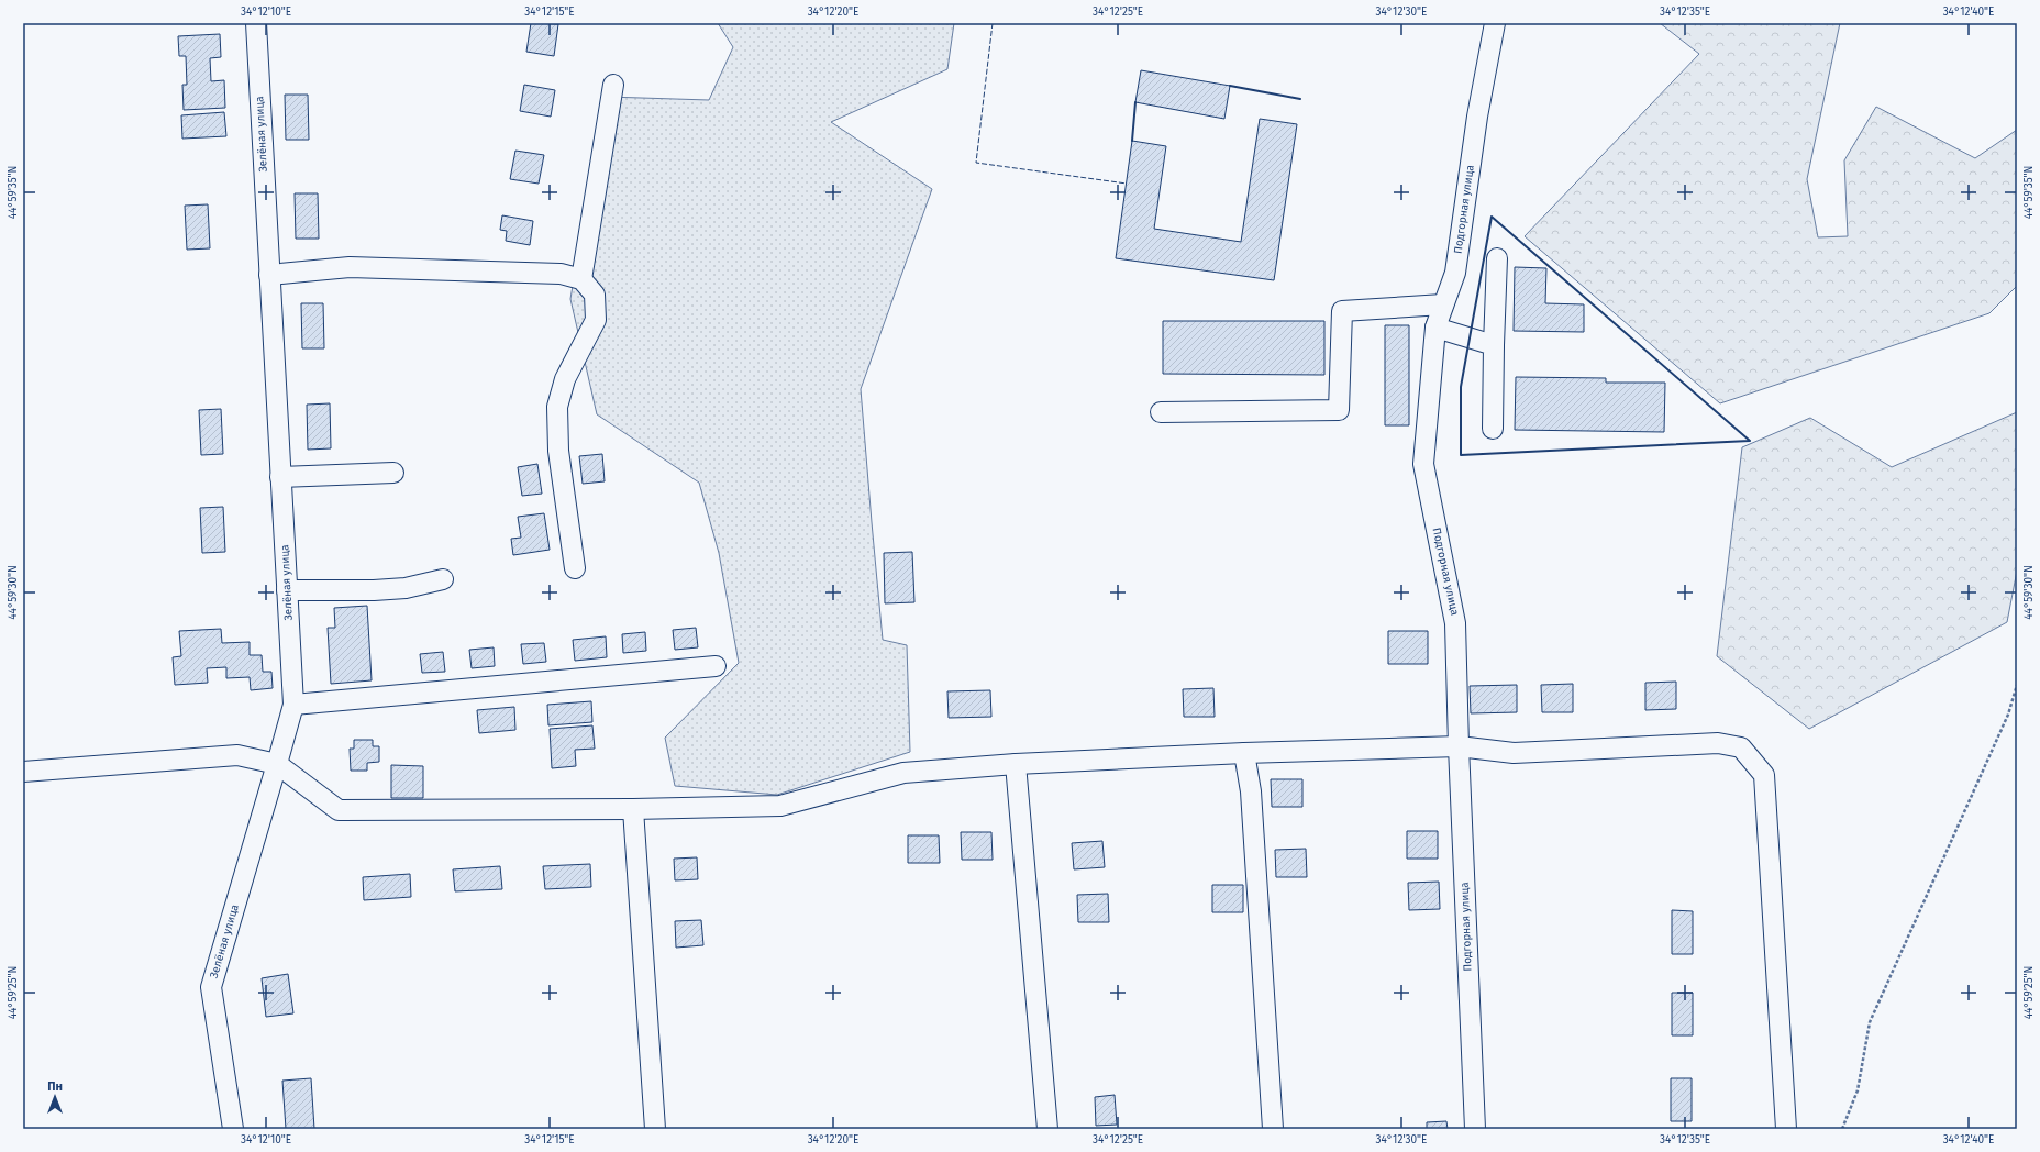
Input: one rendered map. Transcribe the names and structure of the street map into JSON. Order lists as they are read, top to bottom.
{
  "streets": {
    "street": ["Зелёная улица", "Подгорная улица"]
  },
  "north": "top",
  "coordinates": [
    "34°12'10\"E",
    "34°12'15\"E",
    "34°12'20\"E",
    "34°12'25\"E",
    "34°12'30\"E",
    "34°12'35\"E",
    "34°12'40\"E",
    "44°59'35\"N",
    "44°59'30\"N",
    "44°59'25\"N"
  ]
}
